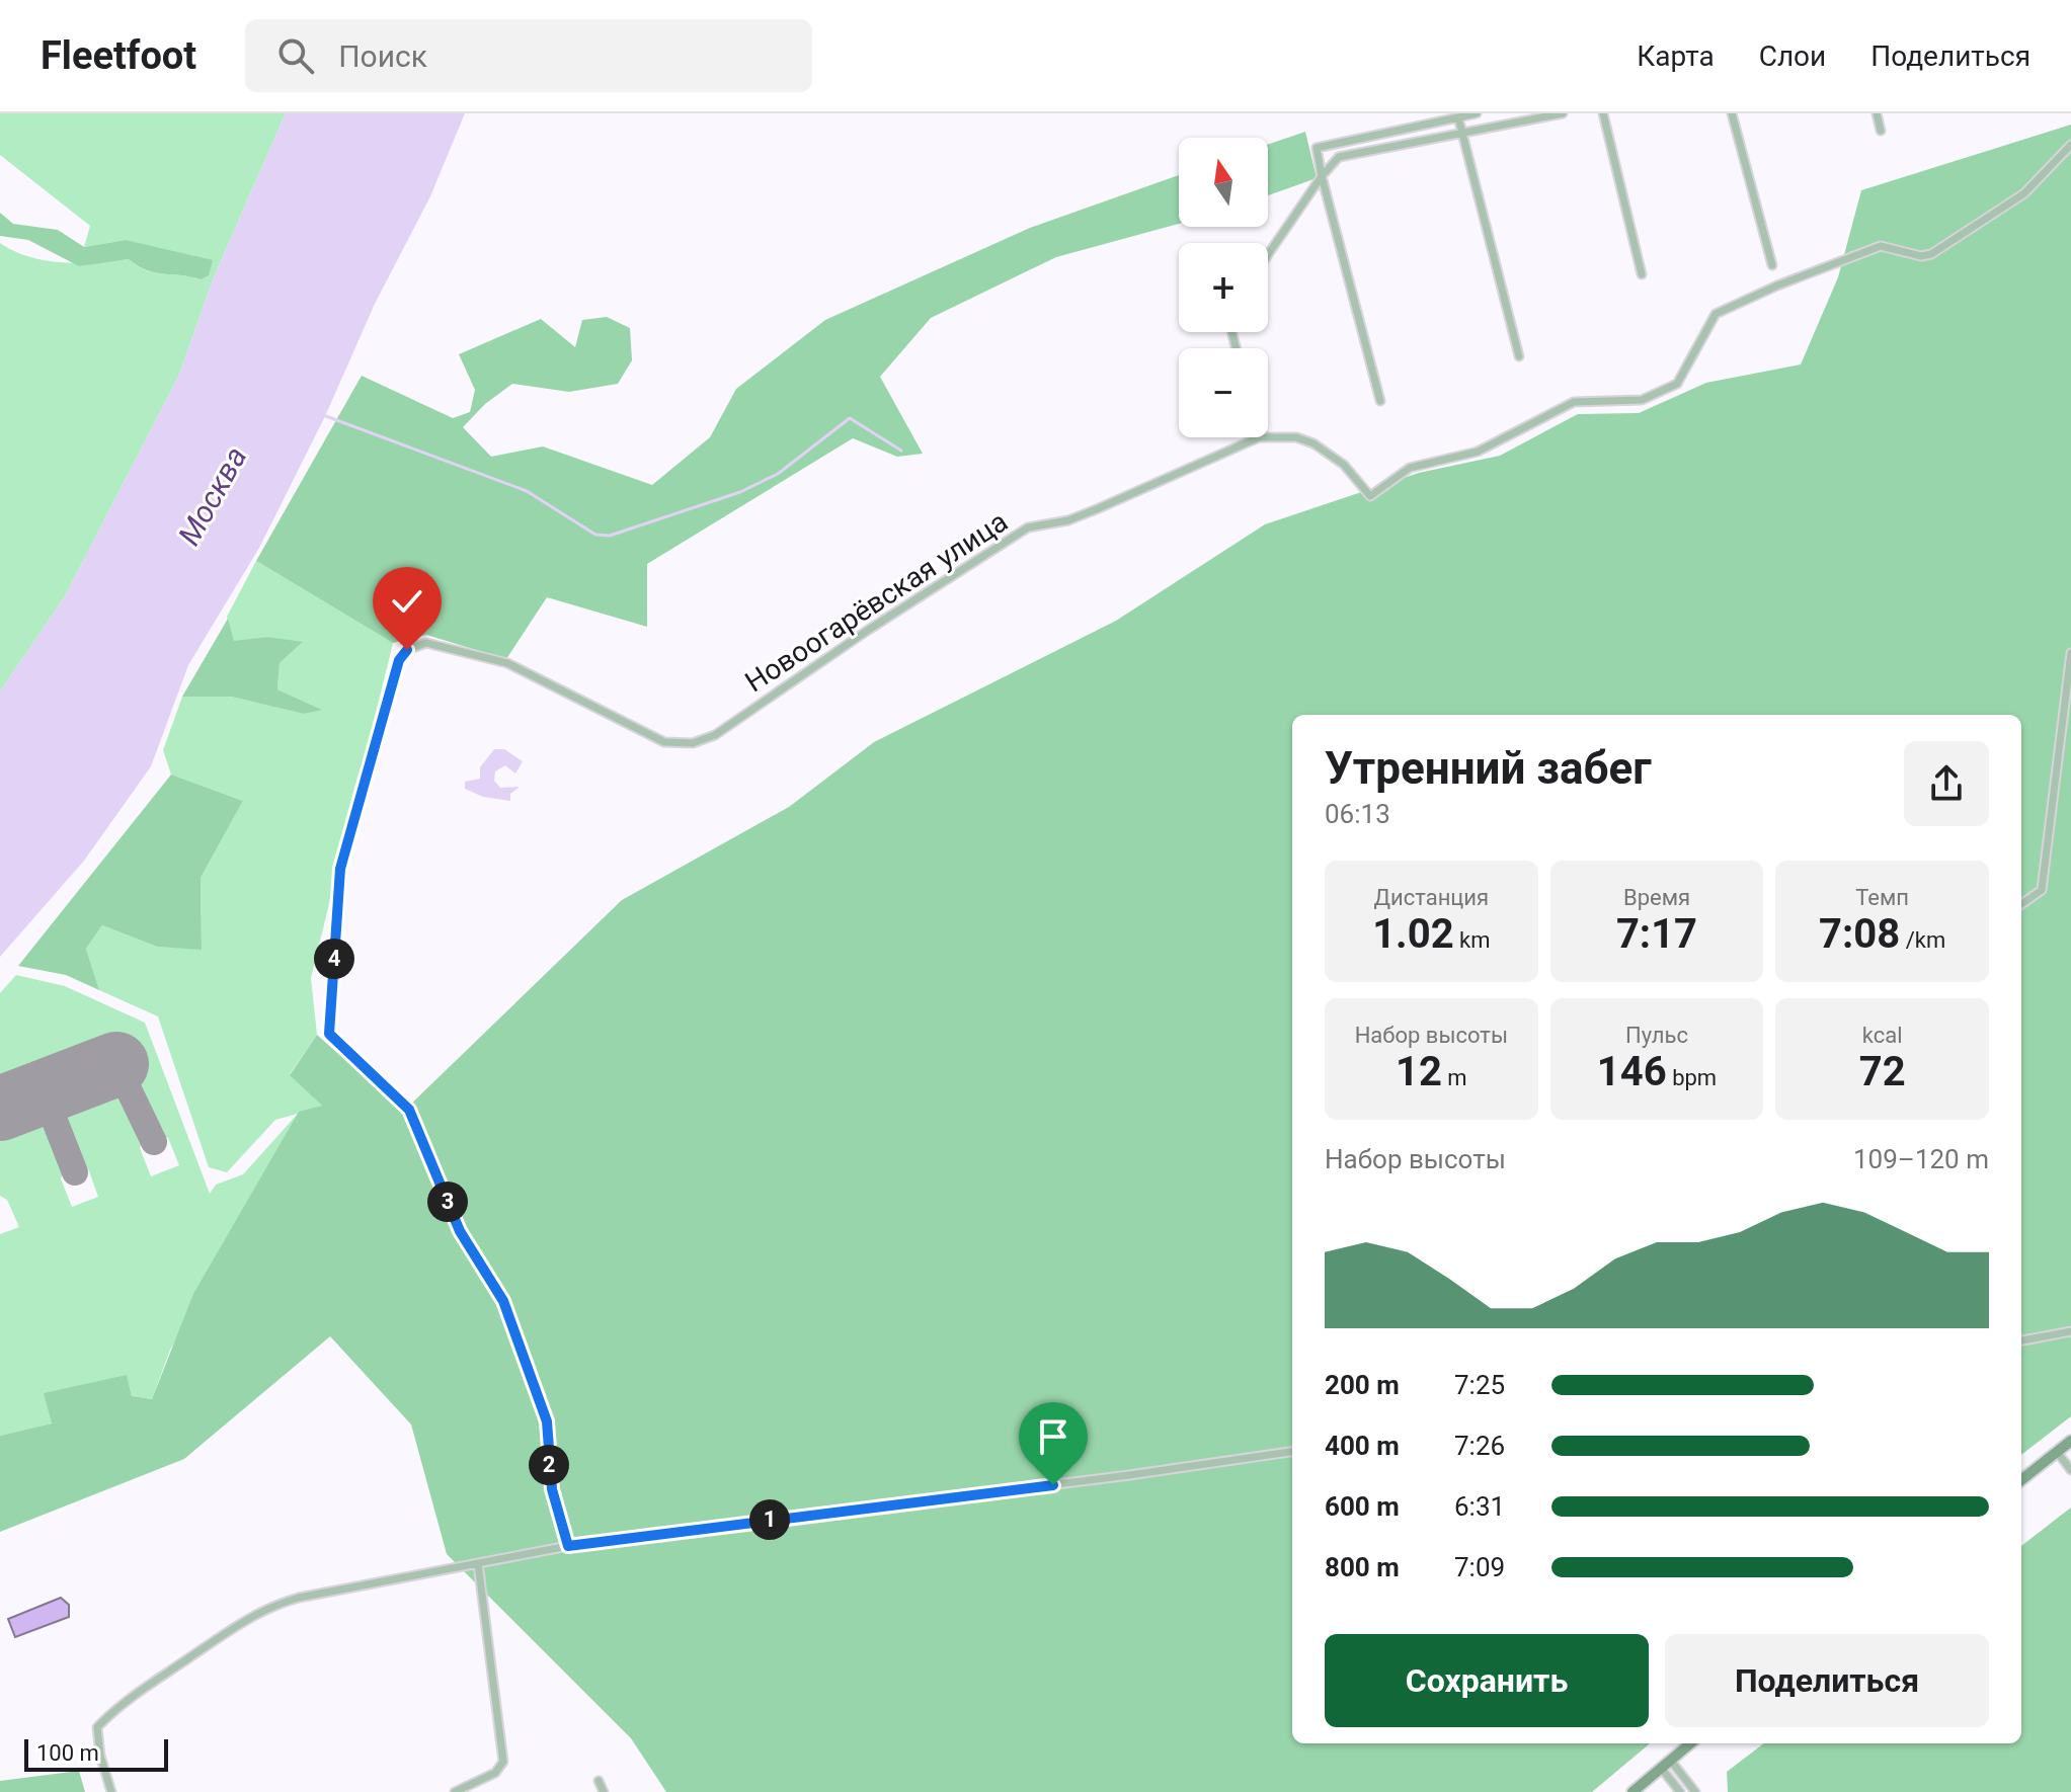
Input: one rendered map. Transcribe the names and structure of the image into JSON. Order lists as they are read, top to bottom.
{
  "streets": {
    "street": ["Новоогарёвская улица"]
  },
  "water": ["Москва"],
  "scale_bar": "100 m",
  "north": "top",
  "page": {
    "header": "Fleetfoot",
    "search": "Поиск",
    "nav": ["Карта", "Слои", "Поделиться"],
    "map_buttons": ["+", "−"],
    "heading": ["Утренний забег", "06:13"],
    "stats": [
      ["Дистанция", "1.02 km"],
      ["Время", "7:17"],
      ["Темп", "7:08 /km"],
      ["Набор высоты", "12 m"],
      ["Пульс", "146 bpm"],
      ["kcal", "72"]
    ],
    "pins": [
      "4",
      "3",
      "2",
      "1"
    ],
    "chart": ["Набор высоты", "109–120 m"],
    "list": [
      {
        "name": "200 m",
        "note": "7:25"
      },
      {
        "name": "400 m",
        "note": "7:26"
      },
      {
        "name": "600 m",
        "note": "6:31"
      },
      {
        "name": "800 m",
        "note": "7:09"
      }
    ],
    "buttons": ["Сохранить", "Поделиться"],
    "scale": "100 m"
  }
}
